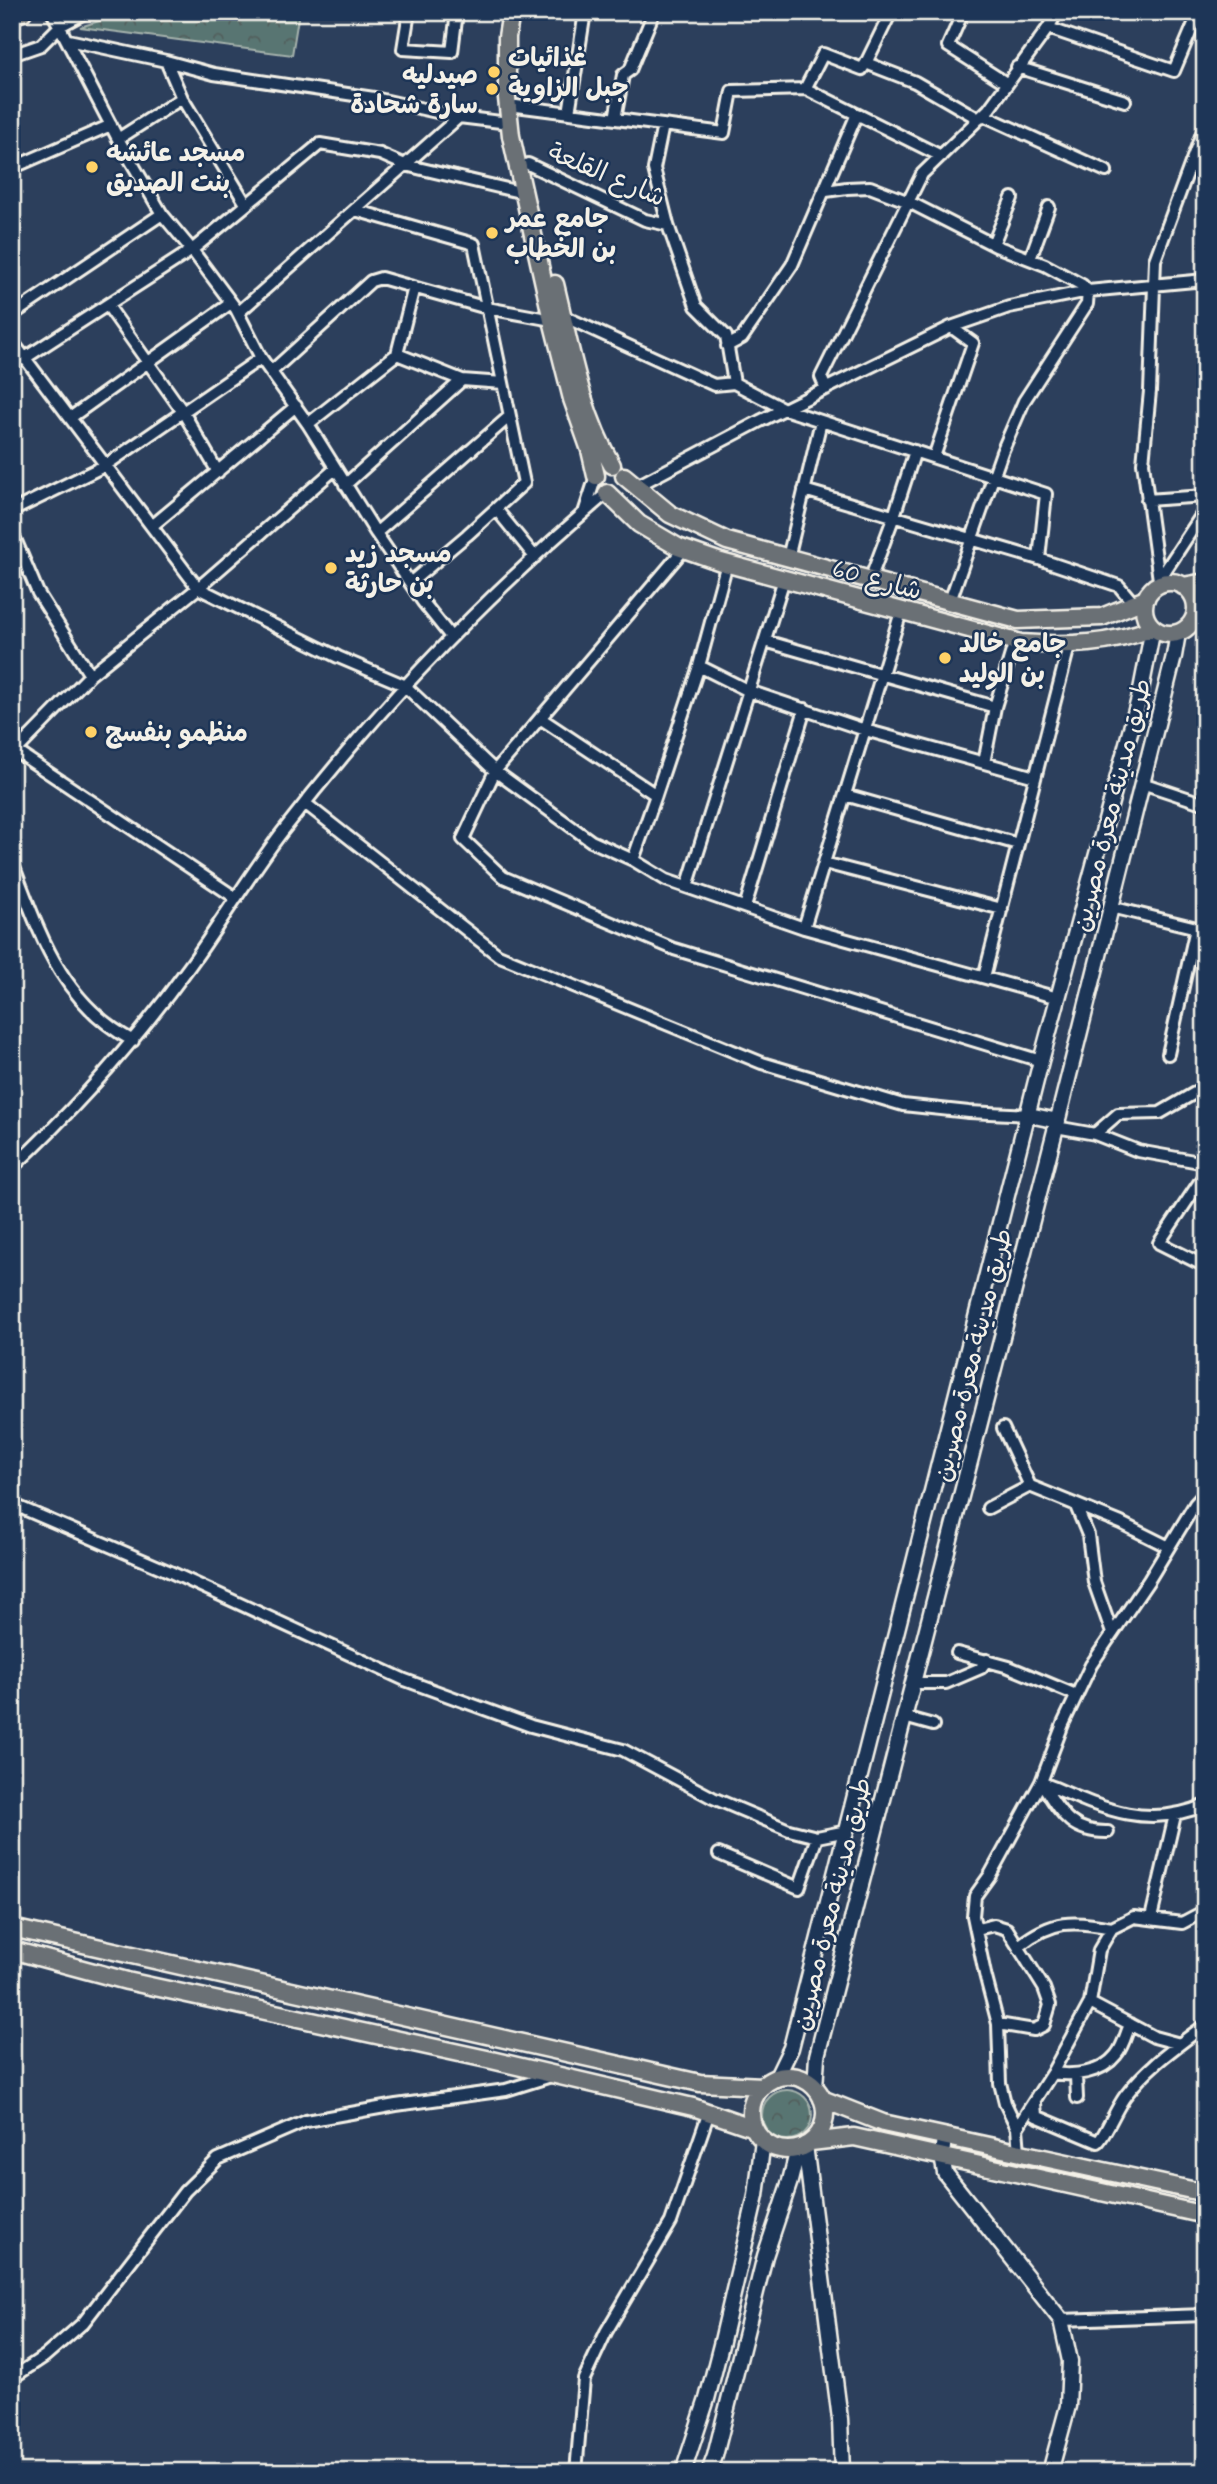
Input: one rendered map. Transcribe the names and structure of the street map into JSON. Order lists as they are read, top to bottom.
{
  "streets": {
    "main road": ["شارع 60", "طريق مدينة معرة مصرين"],
    "street": ["شارع القلعة"]
  },
  "crossings": [
    ["شارع القلعة", "شارع 60"],
    ["شارع 60", "طريق مدينة معرة مصرين"]
  ],
  "places": [
    "غذائيات جبل الزاوية",
    "صيدليه سارة شحادة",
    "مسجد عائشه بنت الصديق",
    "جامع عمر بن الخطاب",
    "مسجد زيد بن حارثة",
    "جامع خالد بن الوليد",
    "منظمو بنفسج"
  ]
}
